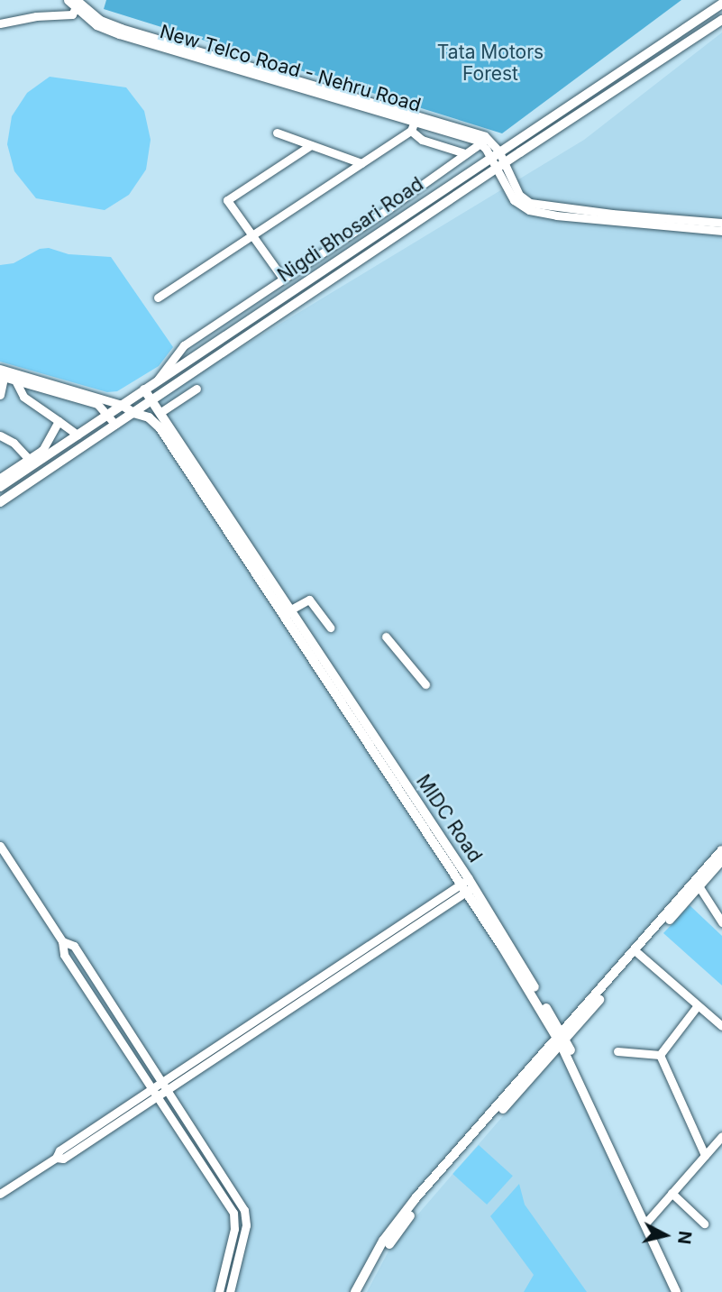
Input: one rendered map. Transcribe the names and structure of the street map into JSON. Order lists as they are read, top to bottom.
{
  "streets": {
    "main road": ["Nigdi Bhosari Road", "MIDC Road"],
    "street": ["New Telco Road - Nehru Road"]
  },
  "parks": ["Tata Motors Forest"],
  "north": "right"
}
